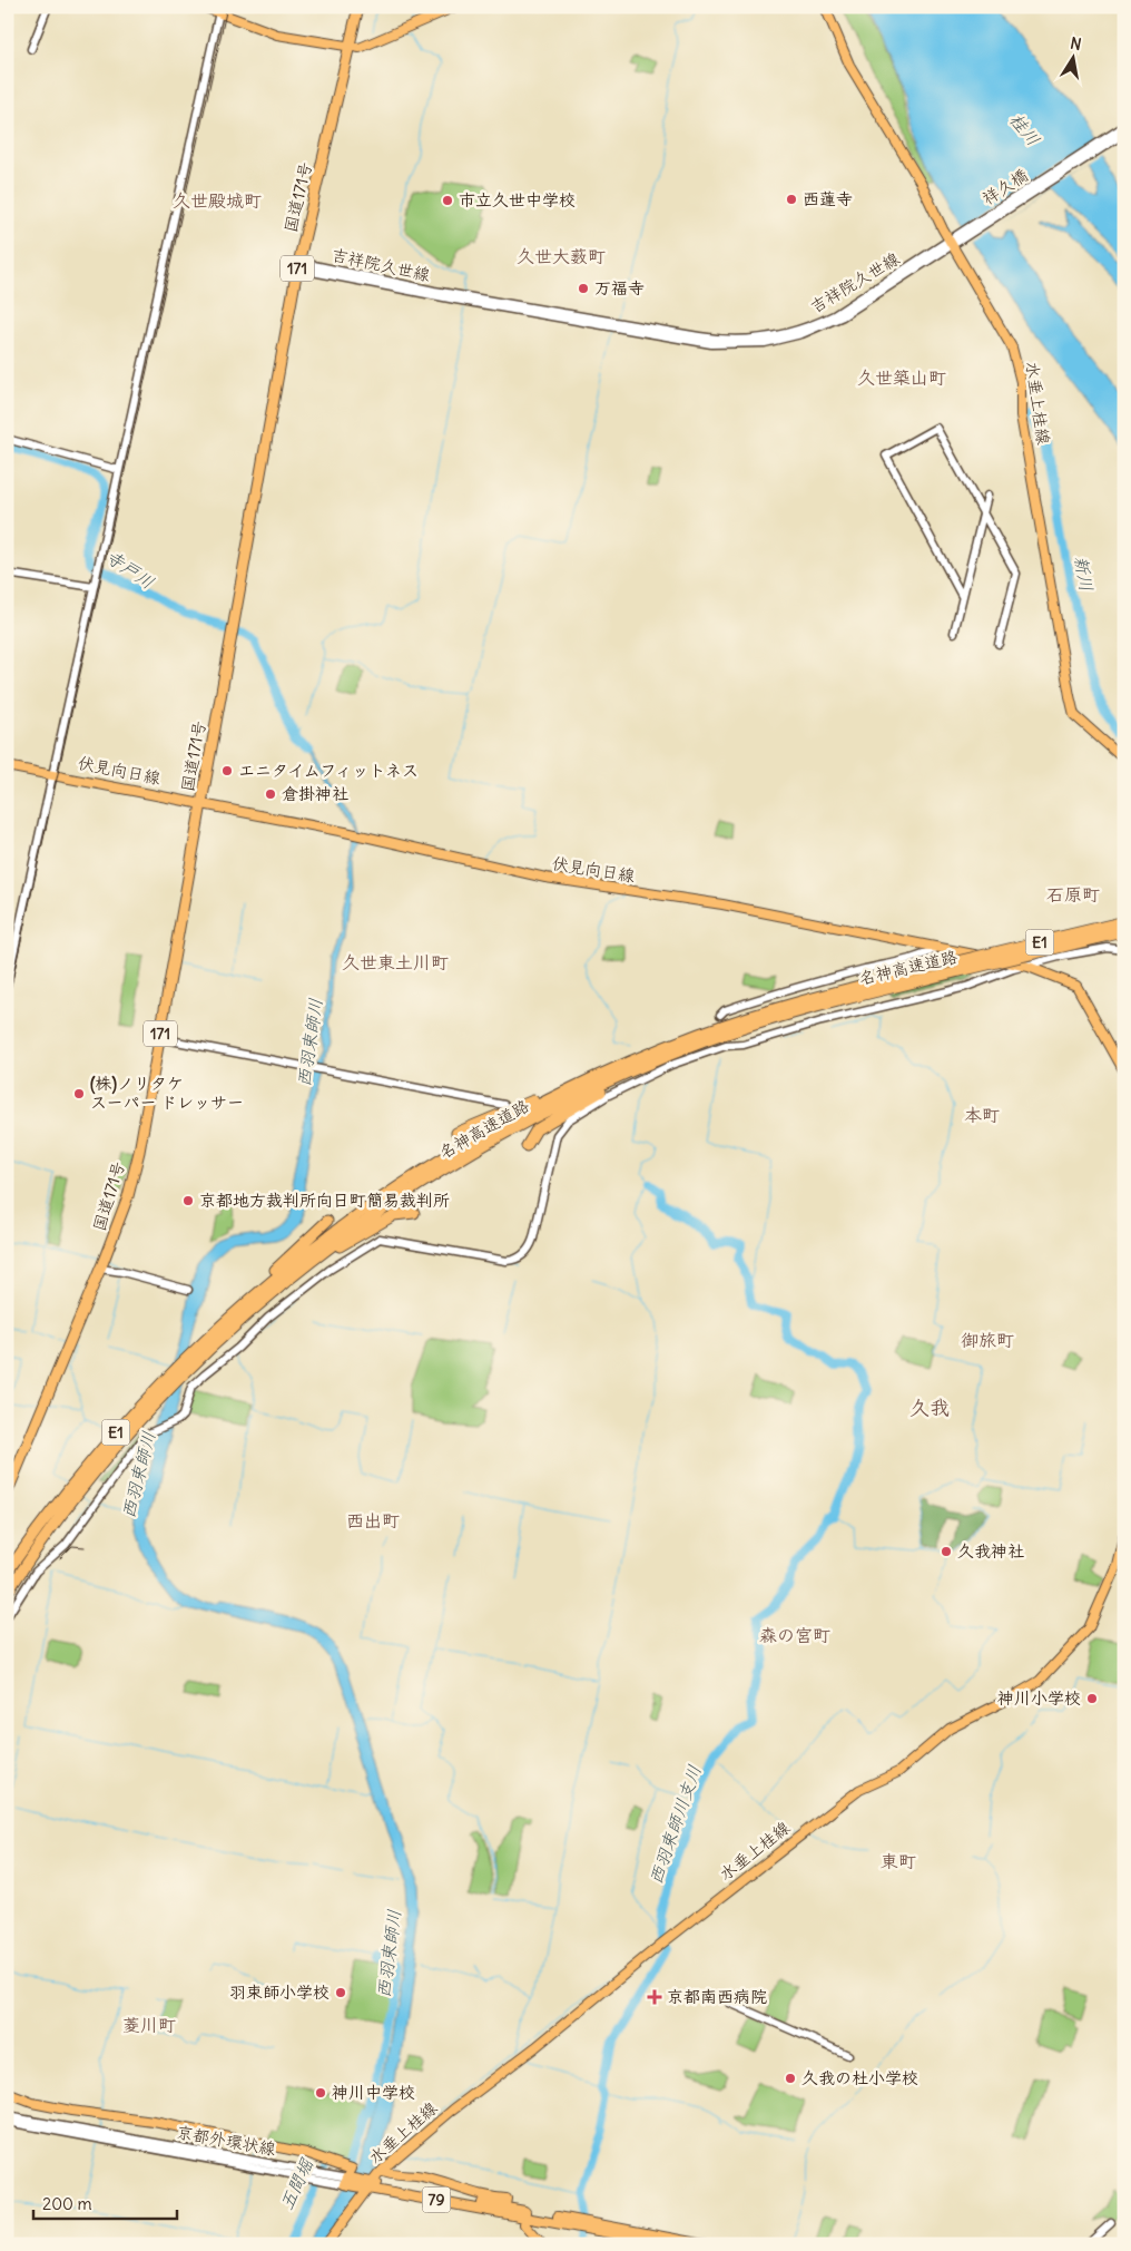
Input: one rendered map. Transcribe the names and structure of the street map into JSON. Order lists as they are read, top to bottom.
{
  "streets": {
    "highway": [
      "国道171号",
      "171",
      "E1",
      "名神高速道路"
    ],
    "main road": [
      "水垂上桂線",
      "伏見向日線",
      "京都外環状線",
      "79"
    ],
    "street": ["祥久橋", "吉祥院久世線"]
  },
  "crossings": [
    ["祥久橋", "吉祥院久世線"],
    ["国道171号", "吉祥院久世線"],
    ["国道171号", "伏見向日線"],
    ["吉祥院久世線", "水垂上桂線"],
    ["水垂上桂線", "京都外環状線"],
    ["E1", "名神高速道路"]
  ],
  "districts": [
    "久世殿城町",
    "久世大薮町",
    "久世築山町",
    "石原町",
    "久世東土川町",
    "本町",
    "御旅町",
    "久我",
    "西出町",
    "森の宮町",
    "東町",
    "菱川町"
  ],
  "water": [
    "桂川",
    "寺戸川",
    "新川",
    "西羽束師川",
    "西羽束師川支川",
    "五間堀"
  ],
  "places": {
    "other": [
      "西蓮寺",
      "市立久世中学校",
      "万福寺",
      "エニタイムフィットネス",
      "倉掛神社",
      "(株)ノリタケ スーパー ドレッサー",
      "京都地方裁判所向日町簡易裁判所",
      "久我神社",
      "神川小学校",
      "羽束師小学校",
      "久我の杜小学校",
      "神川中学校"
    ],
    "health": ["京都南西病院"]
  },
  "scale_bar": "200 m",
  "north": "top"
}
